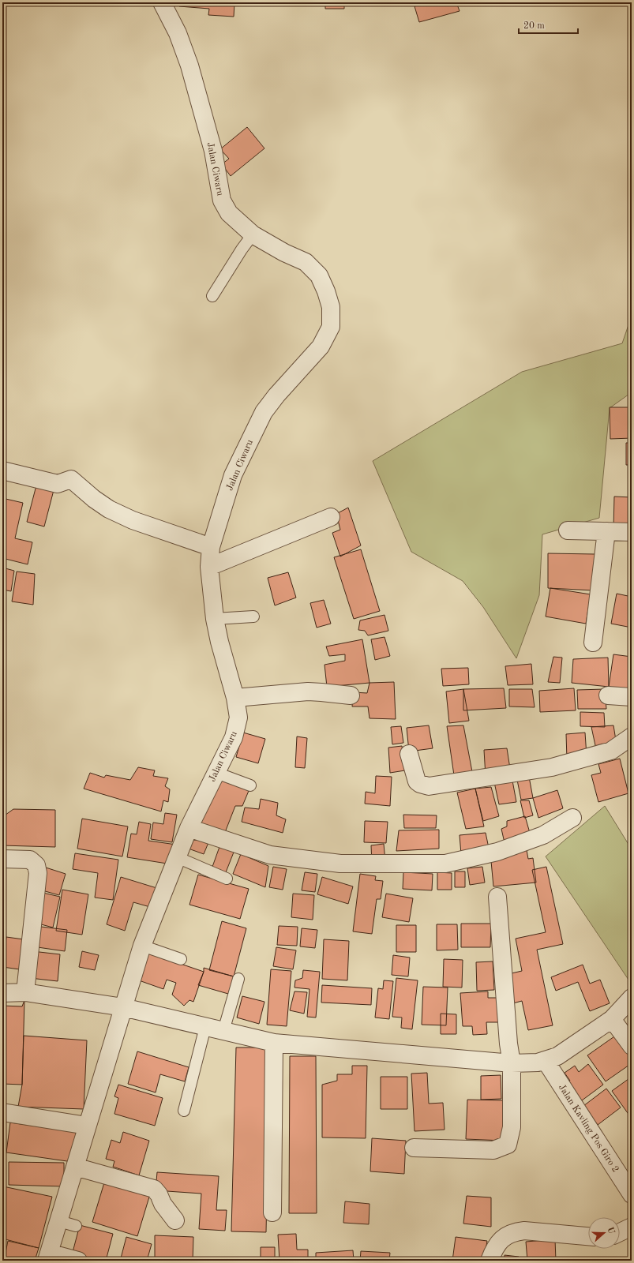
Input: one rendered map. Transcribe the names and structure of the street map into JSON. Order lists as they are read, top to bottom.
{
  "streets": {
    "street": ["Jalan Ciwaru", "Jalan Kavling Pos Giro 2"]
  },
  "scale_bar": "20 m",
  "north": "right"
}
